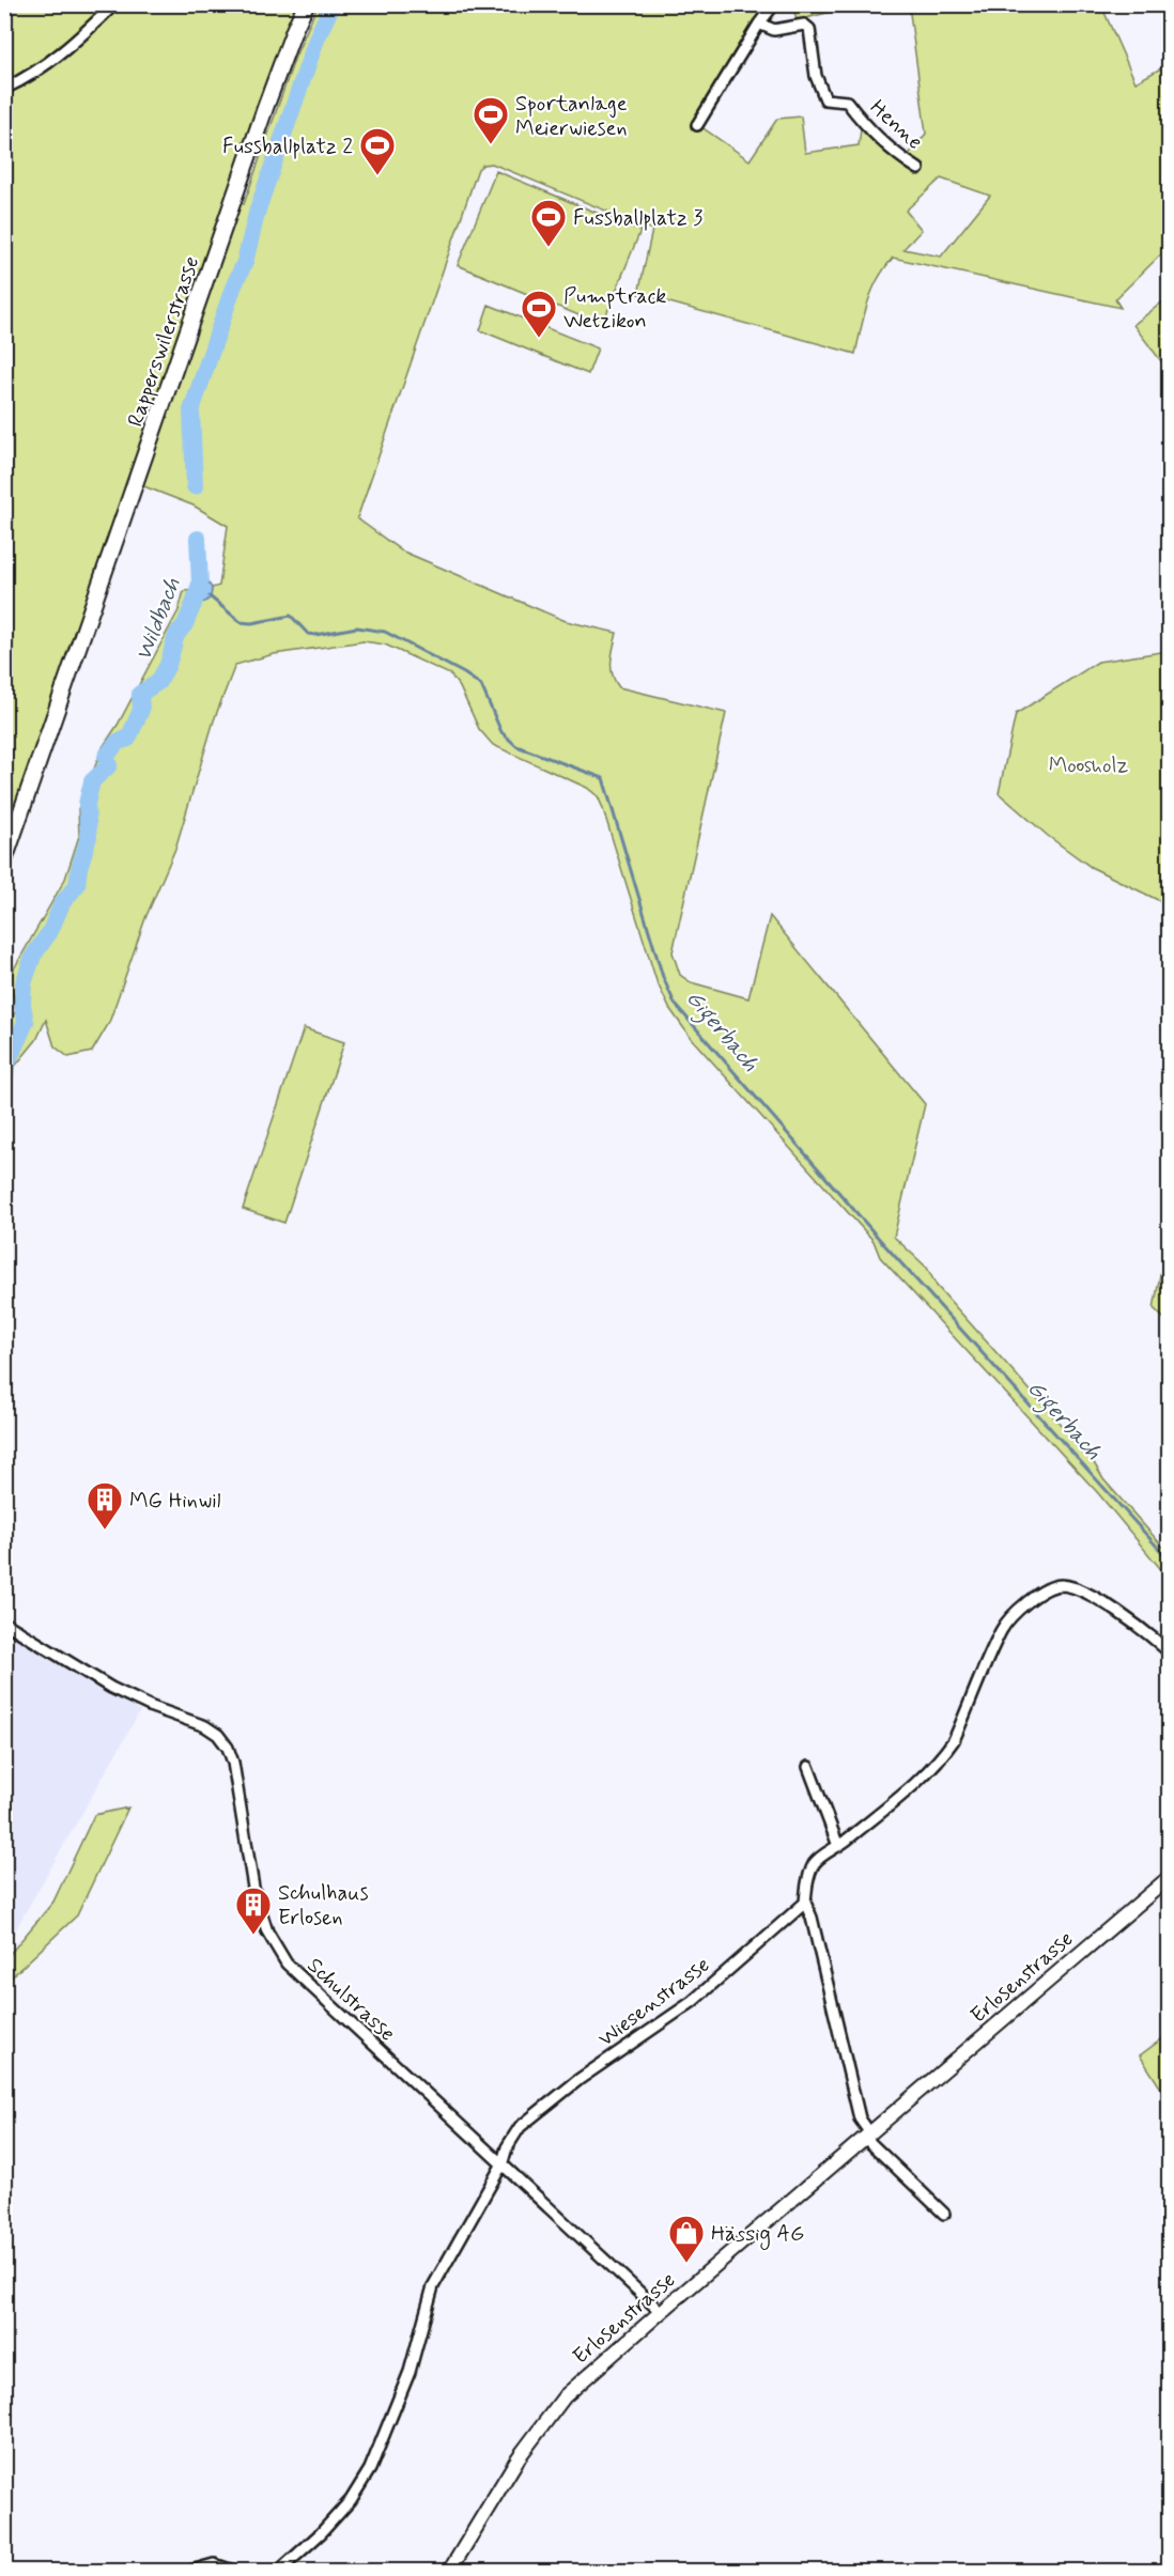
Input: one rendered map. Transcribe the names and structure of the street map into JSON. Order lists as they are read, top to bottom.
{
  "streets": {
    "main road": ["Rapperswilerstrasse"],
    "street": [
      "Henne",
      "Erlosenstrasse",
      "Schulstrasse",
      "Wiesenstrasse"
    ]
  },
  "crossings": [
    ["Erlosenstrasse", "Schulstrasse"],
    ["Schulstrasse", "Wiesenstrasse"]
  ],
  "water": ["Wildbach", "Gigerbach"],
  "parks": ["Moosholz"],
  "places": {
    "sports": [
      "Sportanlage Meierwiesen",
      "Fussballplatz 2",
      "Fussballplatz 3",
      "Pumptrack Wetzikon"
    ],
    "building": ["MG Hinwil", "Schulhaus Erlosen"],
    "shop": ["Hässig AG"]
  }
}
